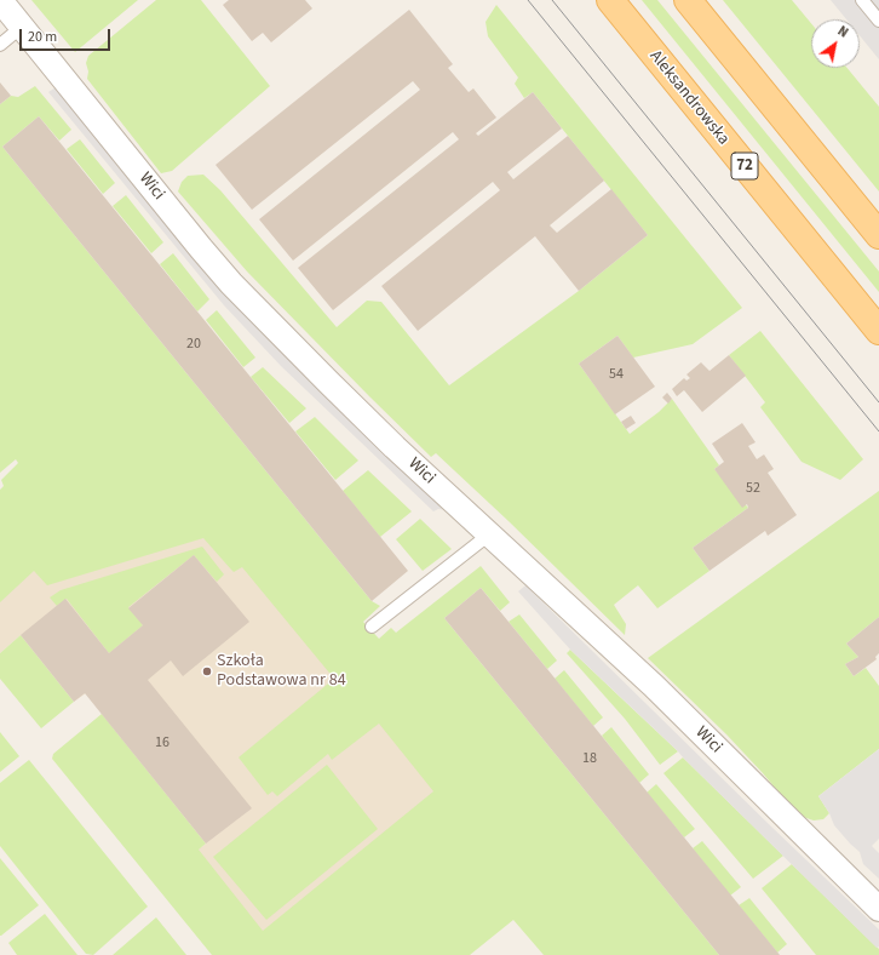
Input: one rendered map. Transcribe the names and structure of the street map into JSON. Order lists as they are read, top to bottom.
{
  "streets": {
    "main road": ["Aleksandrowska", "72"],
    "street": ["Wici"]
  },
  "places": ["Szkoła Podstawowa nr 84"],
  "house_numbers": [
    "20",
    "54",
    "52",
    "16",
    "18"
  ],
  "scale_bar": "20 m",
  "north": "top right"
}
